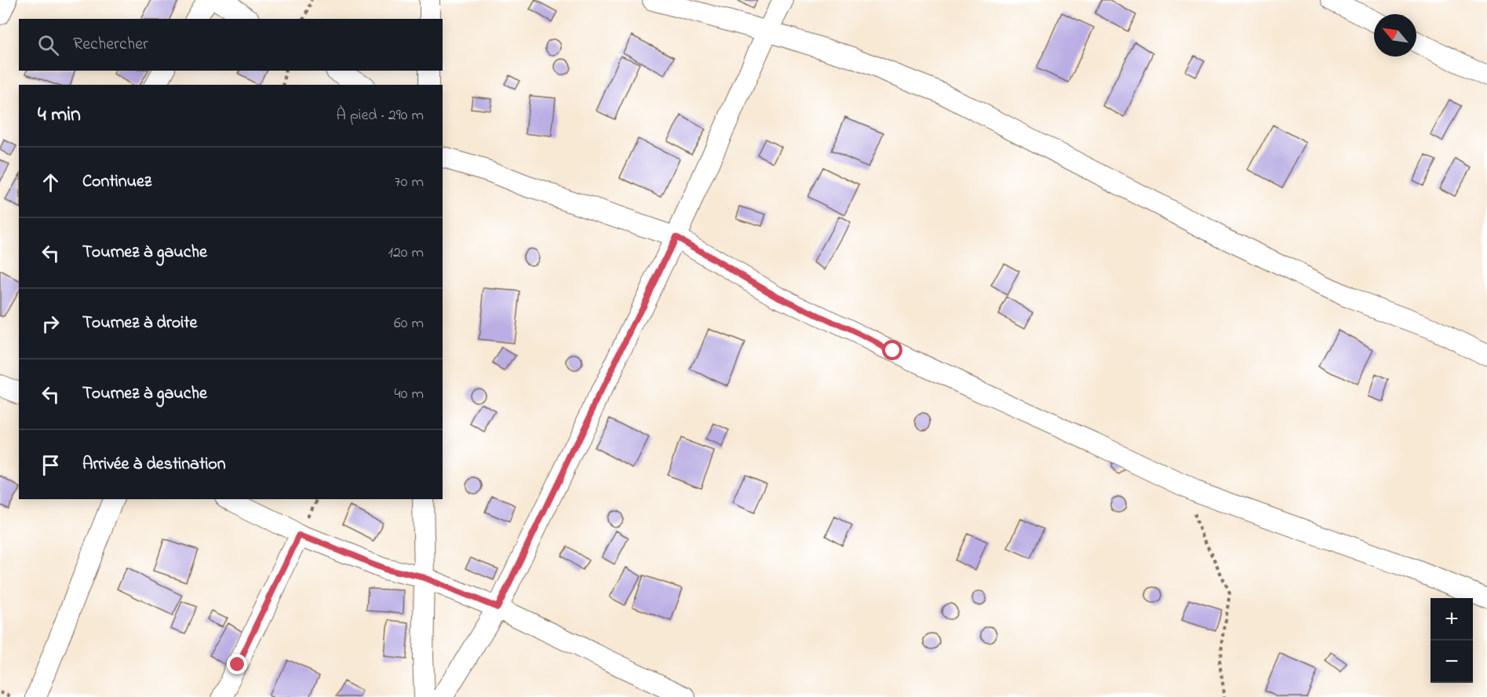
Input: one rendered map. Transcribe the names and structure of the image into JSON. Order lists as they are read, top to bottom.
{
  "north": "top left",
  "page": {
    "search": "Rechercher",
    "heading": ["4 min", "À pied · 290 m"],
    "list": [
      ["Continuez", "70 m"],
      ["Tournez à gauche", "120 m"],
      ["Tournez à droite", "60 m"],
      ["Tournez à gauche", "40 m"],
      "Arrivée à destination"
    ],
    "map_buttons": ["+", "−"]
  }
}
